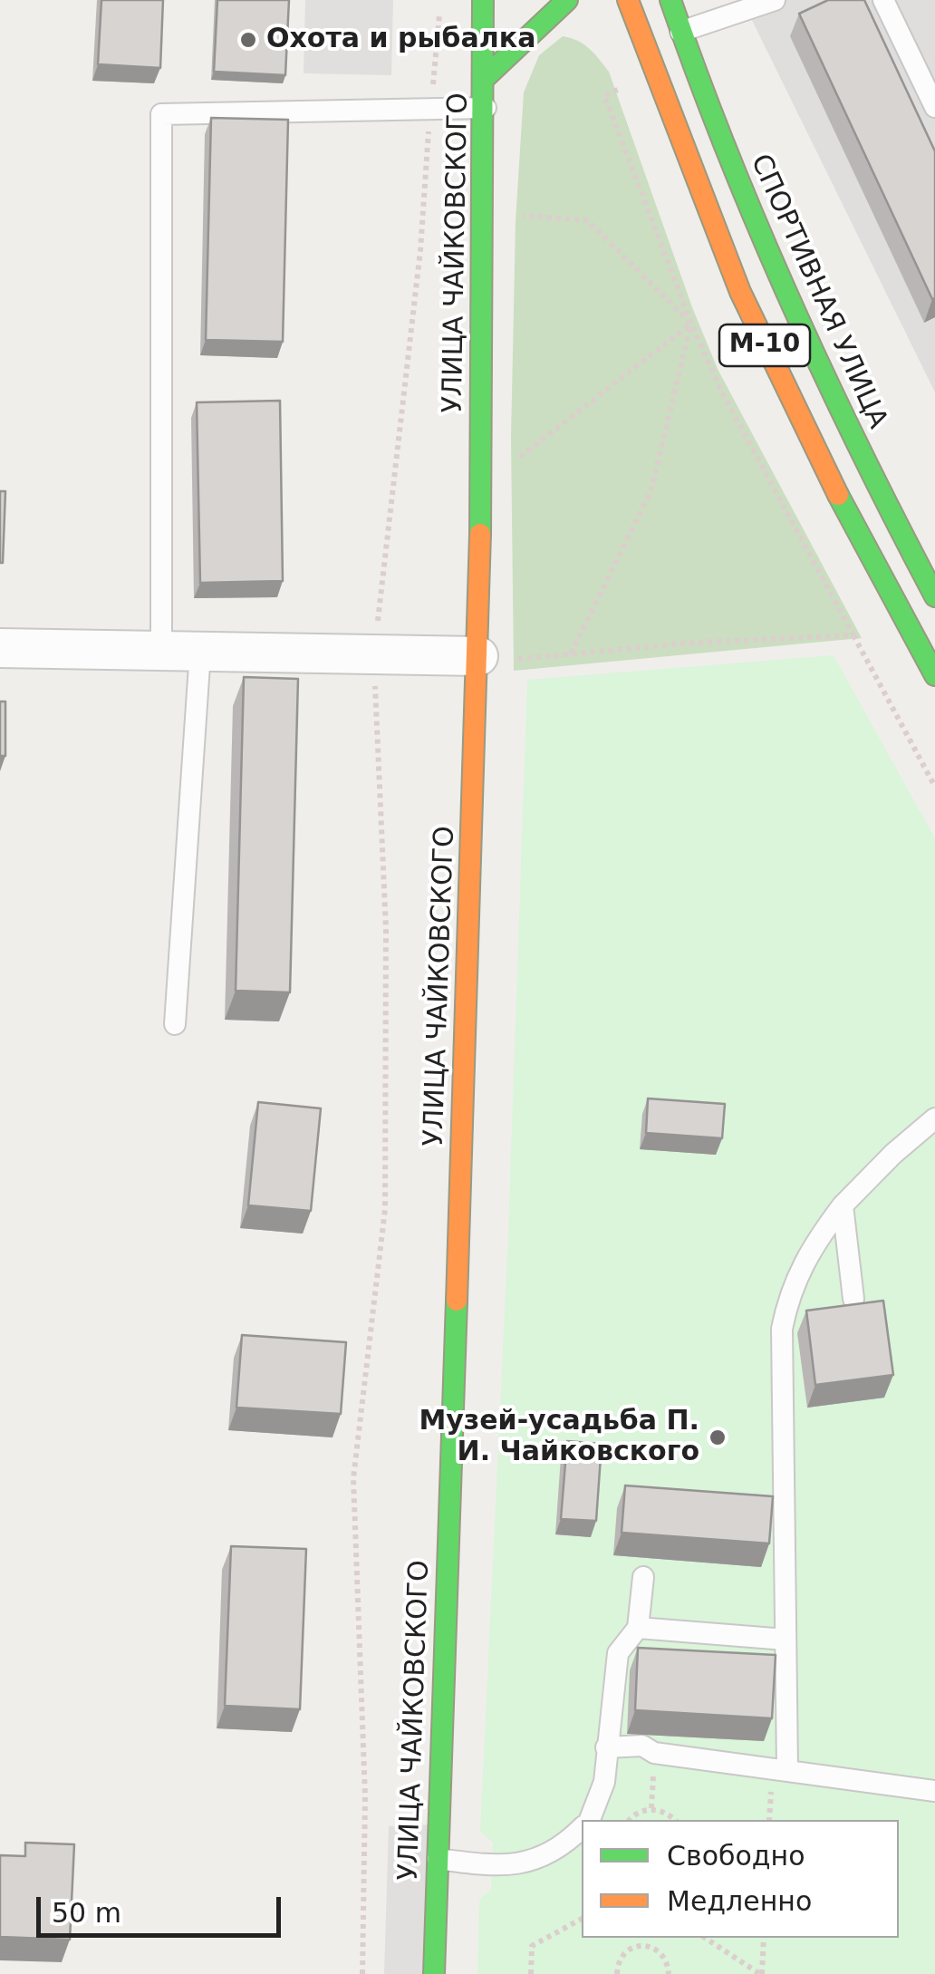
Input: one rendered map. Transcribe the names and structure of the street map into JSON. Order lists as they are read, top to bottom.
{
  "streets": {
    "main road": ["УЛИЦА ЧАЙКОВСКОГО", "СПОРТИВНАЯ УЛИЦА", "М-10"]
  },
  "places": ["Охота и рыбалка", "Музей-усадьба П. И. Чайковского"],
  "legend": ["Свободно", "Медленно"],
  "scale_bar": "50 m"
}
